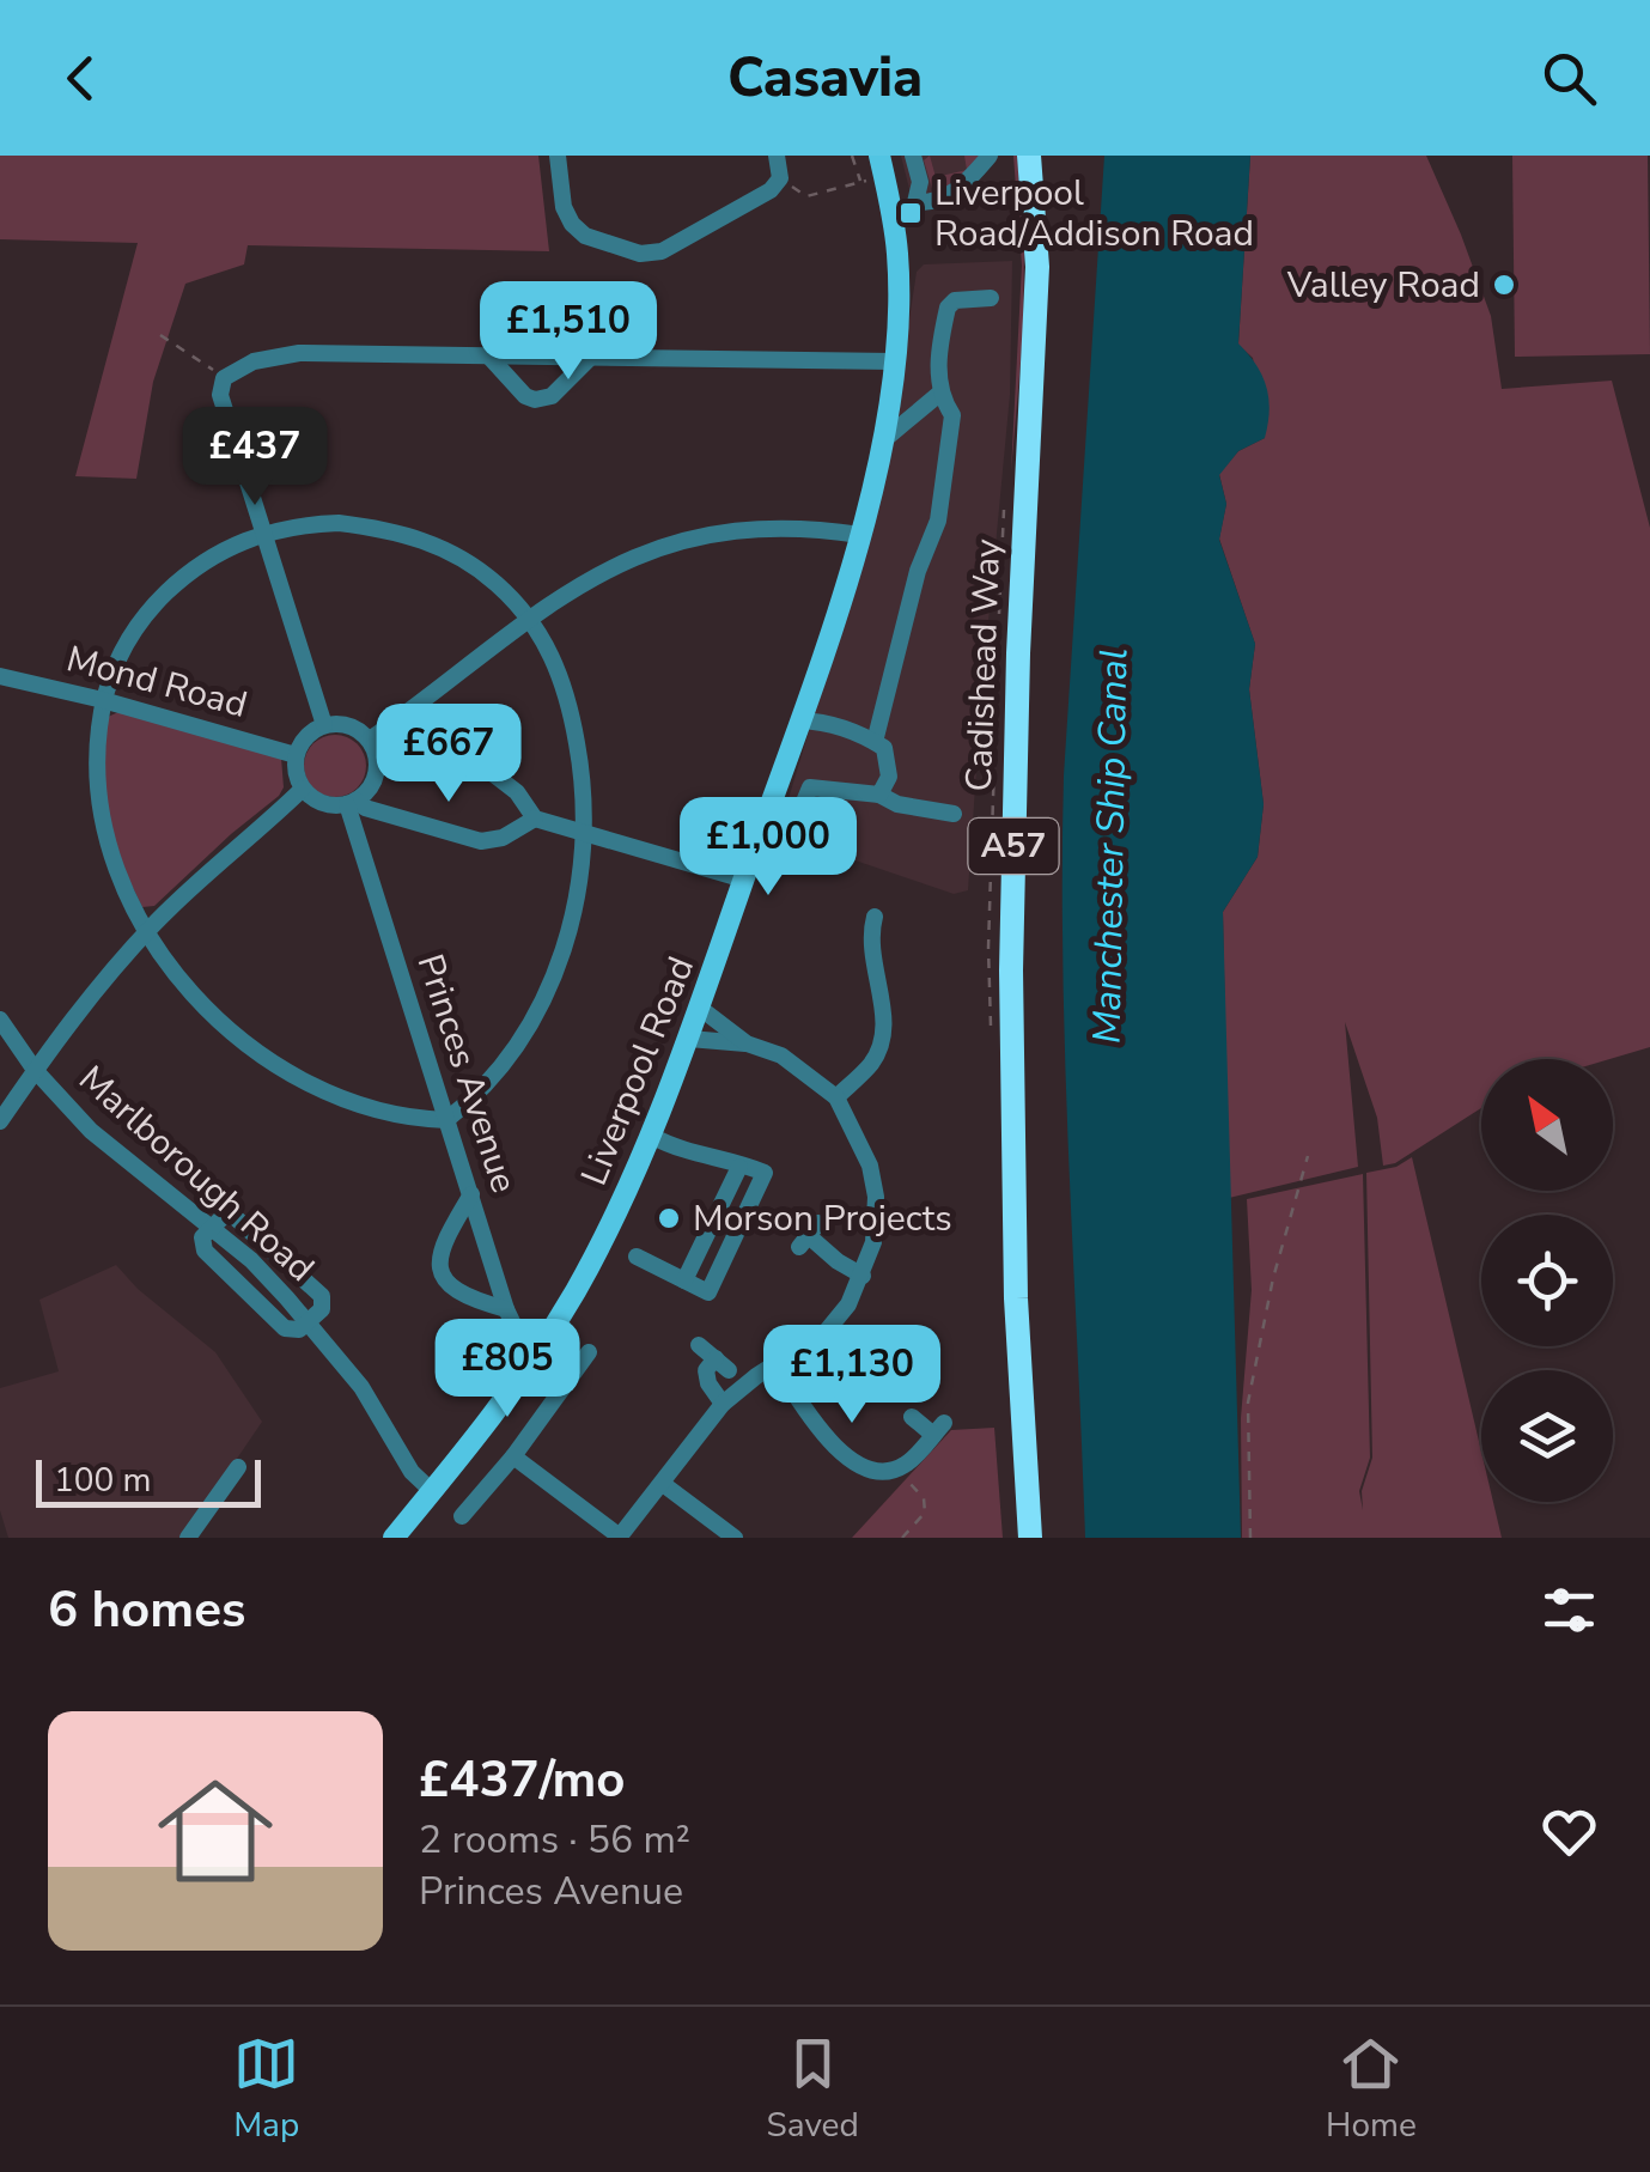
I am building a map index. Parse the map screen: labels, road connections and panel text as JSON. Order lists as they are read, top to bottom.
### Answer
{
  "streets": {
    "highway": ["Cadishead Way", "A57"],
    "main road": ["Liverpool Road"],
    "street": ["Mond Road", "Princes Avenue", "Marlborough Road"]
  },
  "crossings": [
    ["Mond Road", "Princes Avenue"],
    ["Liverpool Road", "Princes Avenue"],
    ["Liverpool Road", "Marlborough Road"]
  ],
  "water": ["Manchester Ship Canal"],
  "places": {
    "transit": ["Liverpool Road/Addison Road"],
    "other": ["Valley Road", "Morson Projects"]
  },
  "scale_bar": "100 m",
  "north": "top left",
  "page": {
    "header": "Casavia",
    "price": [
      "£1,510",
      "£437",
      "£667",
      "£1,000",
      "£805",
      "£1,130"
    ],
    "scale": "100 m",
    "heading": "6 homes",
    "list": [
      {
        "name": "£437/mo",
        "note": "2 rooms · 56 m² · Princes Avenue"
      }
    ],
    "tabs": ["Map", "Saved", "Home"]
  }
}
